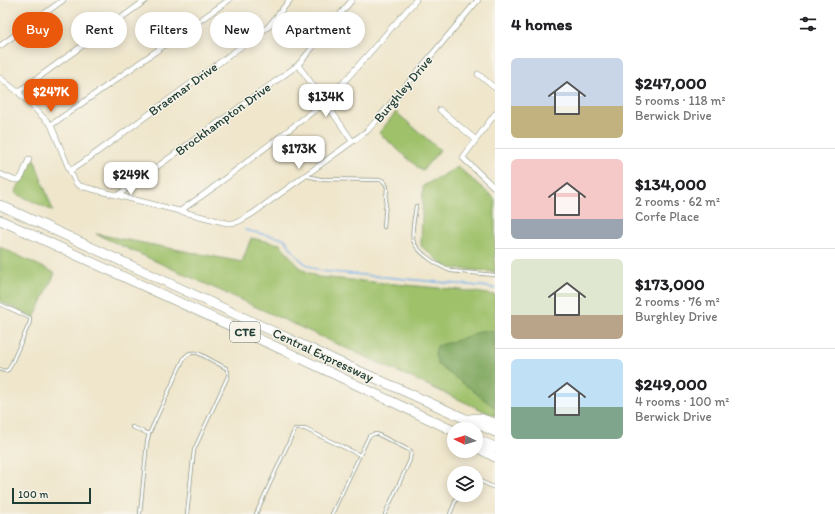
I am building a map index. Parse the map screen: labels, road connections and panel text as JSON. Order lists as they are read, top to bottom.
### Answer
{
  "streets": {
    "highway": ["CTE", "Central Expressway"],
    "street": ["Braemar Drive", "Burghley Drive", "Brockhampton Drive"]
  },
  "scale_bar": "100 m",
  "north": "left",
  "page": {
    "heading": "4 homes",
    "chip": [
      "Buy",
      "Rent",
      "Filters",
      "New",
      "Apartment"
    ],
    "list": [
      {
        "name": "$247,000",
        "note": "5 rooms · 118 m² · Berwick Drive"
      },
      {
        "name": "$134,000",
        "note": "2 rooms · 62 m² · Corfe Place"
      },
      {
        "name": "$173,000",
        "note": "2 rooms · 76 m² · Burghley Drive"
      },
      {
        "name": "$249,000",
        "note": "4 rooms · 100 m² · Berwick Drive"
      }
    ],
    "price": [
      "$247K",
      "$134K",
      "$173K",
      "$249K"
    ],
    "scale": "100 m"
  }
}
